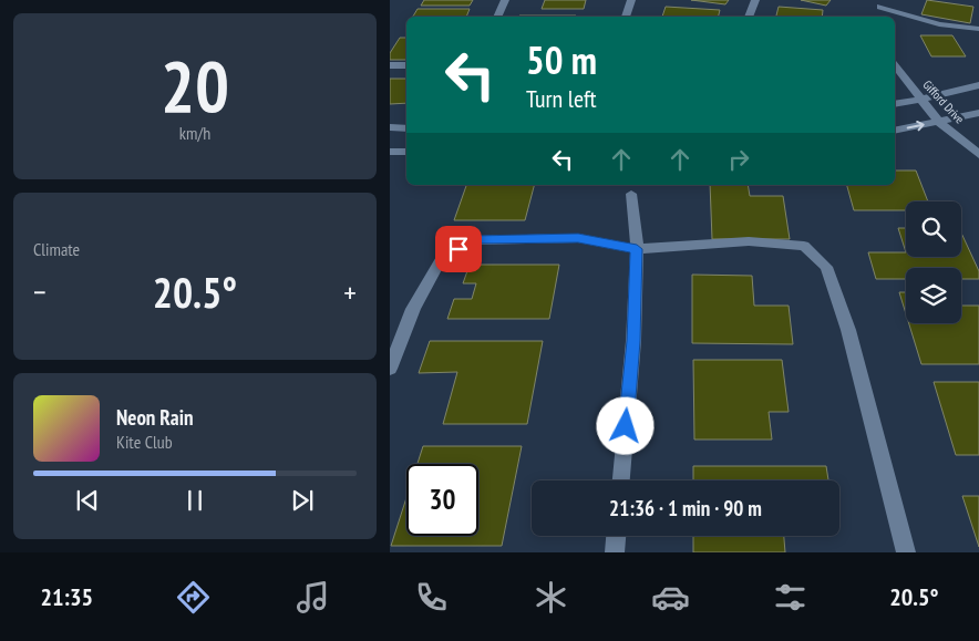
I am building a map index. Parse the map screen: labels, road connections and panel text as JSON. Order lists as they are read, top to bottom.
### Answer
{
  "streets": {
    "street": ["Gifford Drive"]
  },
  "page": {
    "tile": [
      ["20", "km/h"],
      "Climate"
    ],
    "turn": ["50 m", "Turn left"],
    "heat": ["−", "20.5°", "+"],
    "song": ["Neon Rain", "Kite Club"],
    "limit": "30",
    "trip": "21:36 · 1 min · 90 m",
    "tabs": ["21:35", "20.5°"]
  }
}
